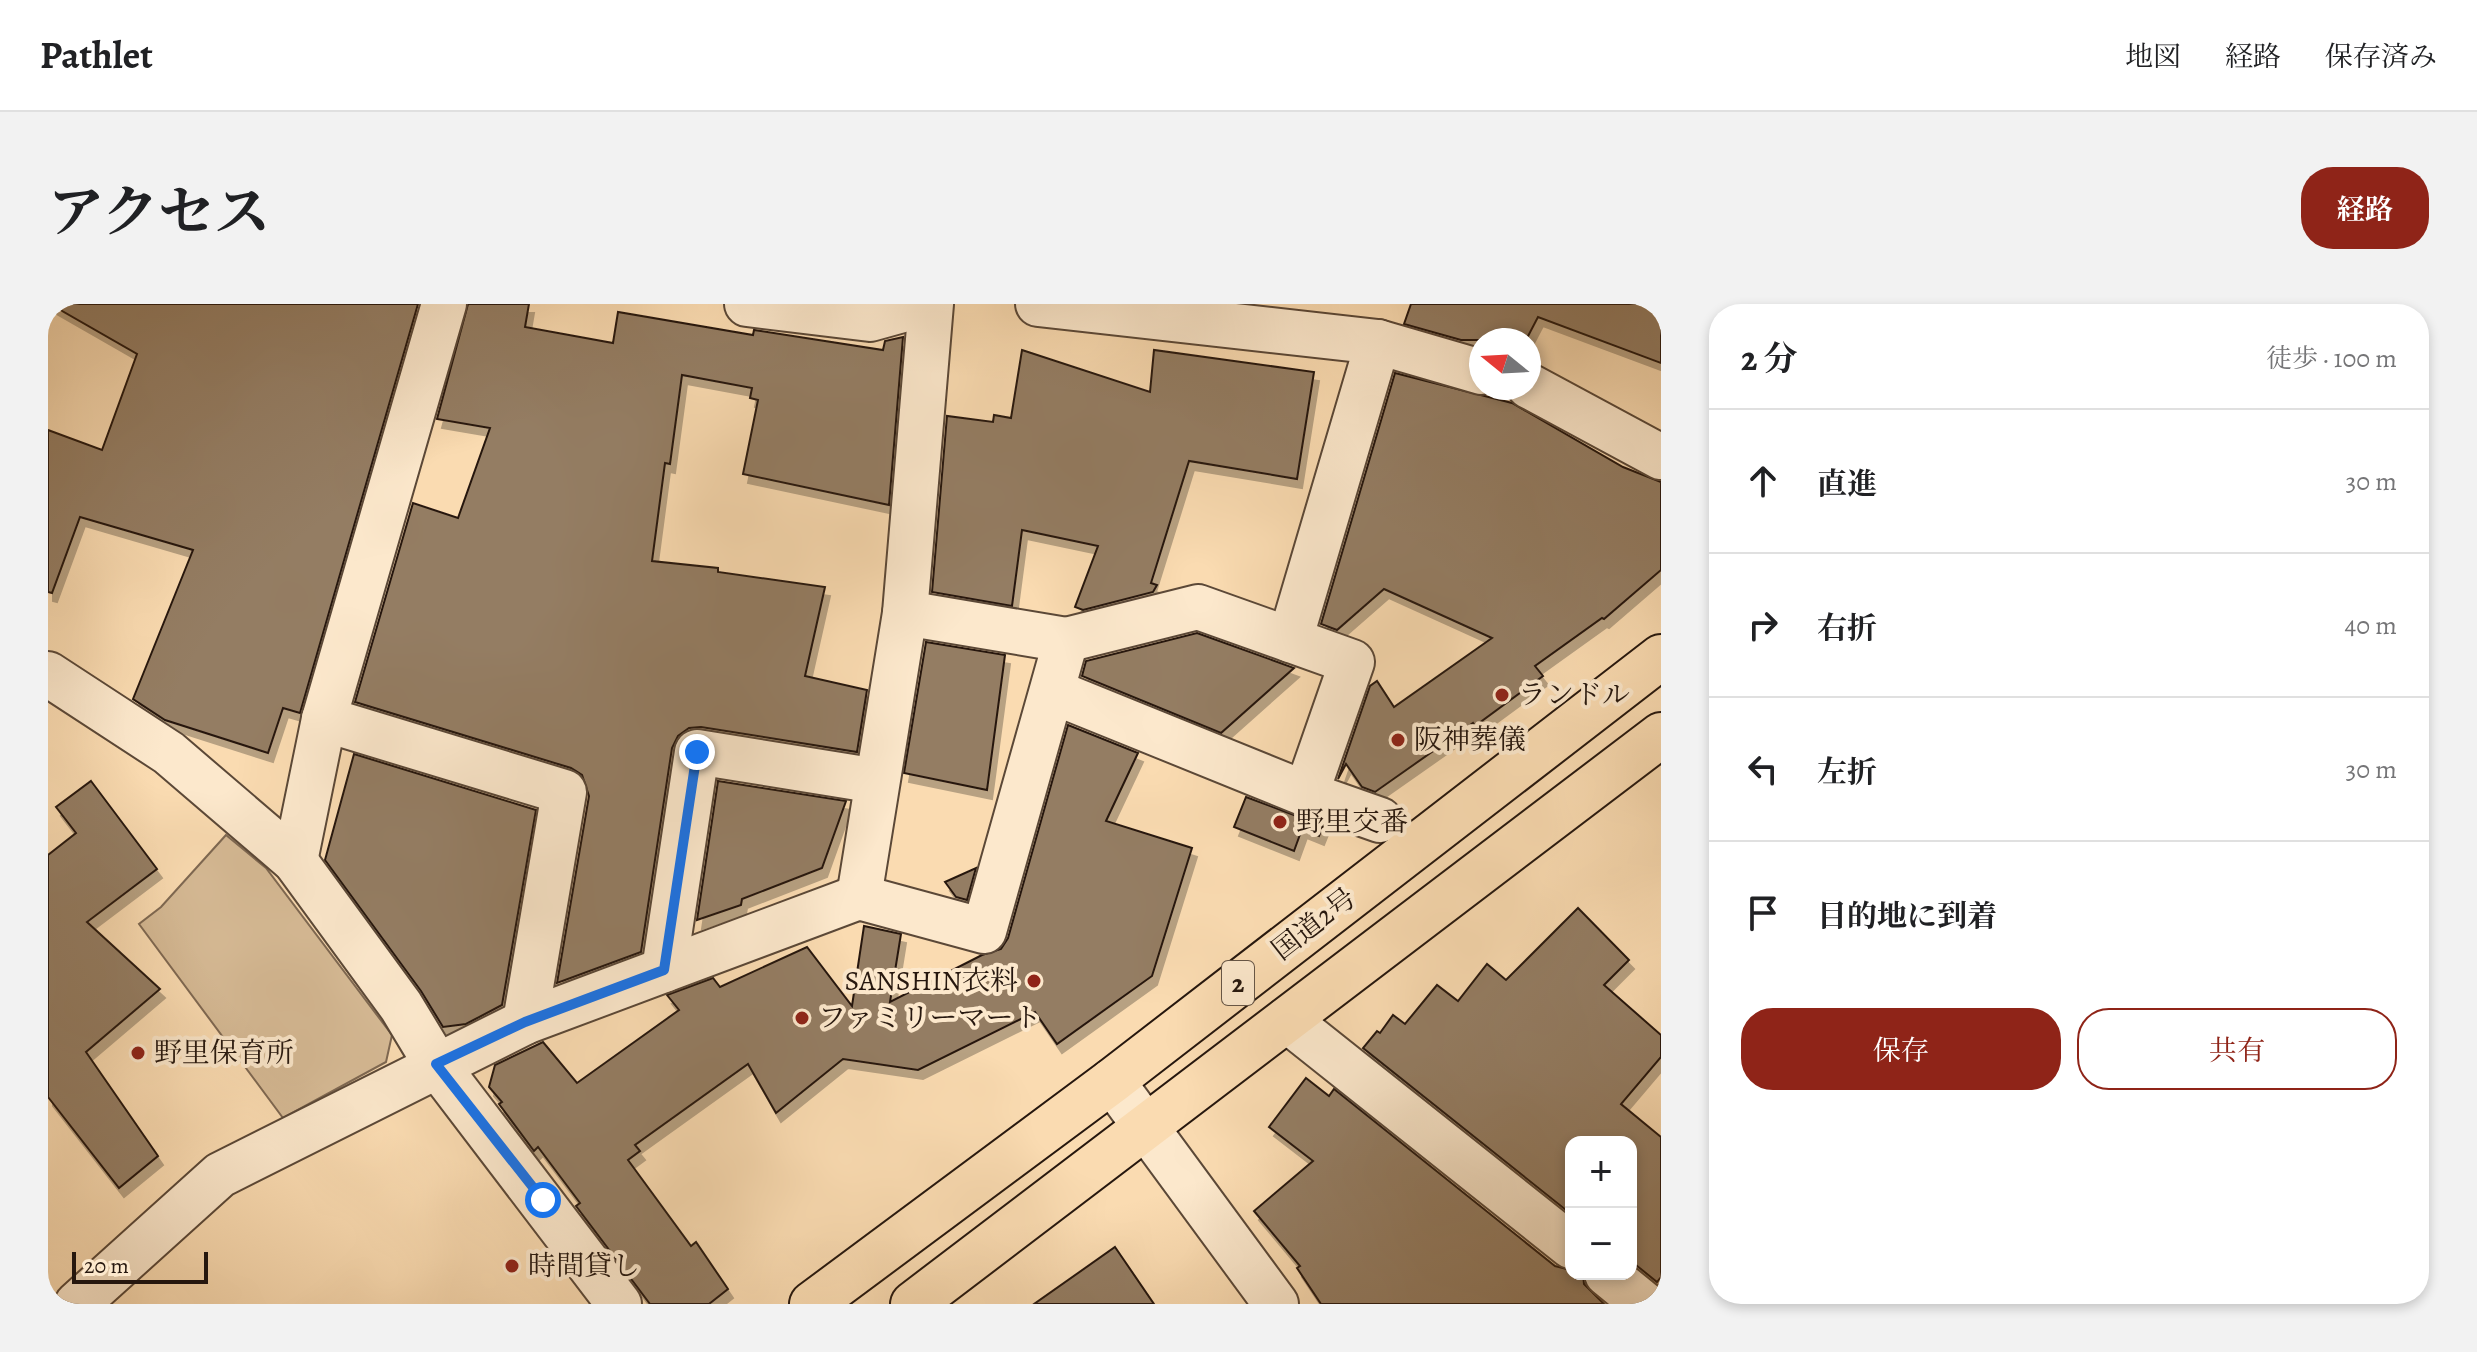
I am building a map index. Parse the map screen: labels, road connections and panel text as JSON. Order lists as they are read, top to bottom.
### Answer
{
  "streets": {
    "highway": ["国道2号", "2"]
  },
  "places": [
    "ランドル",
    "阪神葬儀",
    "野里交番",
    "SANSHIN衣料",
    "ファミリーマート",
    "野里保育所",
    "時間貸し"
  ],
  "scale_bar": "20 m",
  "north": "left",
  "page": {
    "header": "Pathlet",
    "nav": ["地図", "経路", "保存済み"],
    "title": "アクセス",
    "buttons": [
      "経路",
      ["保存", "共有"]
    ],
    "heading": ["2 分", "徒歩 · 100 m"],
    "list": [
      ["直進", "30 m"],
      ["右折", "40 m"],
      ["左折", "30 m"],
      "目的地に到着"
    ],
    "map_buttons": ["+", "−"],
    "scale": "20 m"
  }
}
